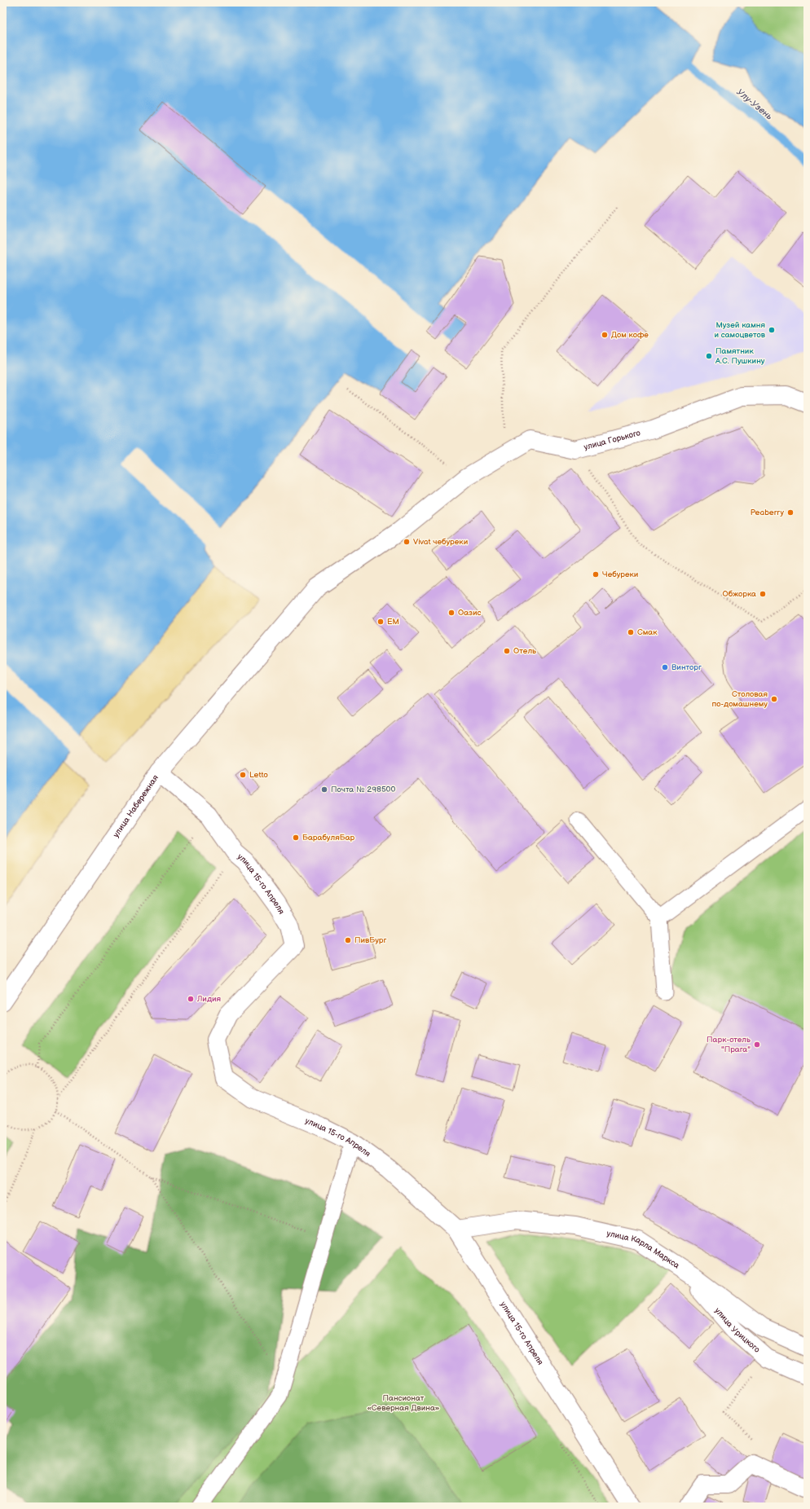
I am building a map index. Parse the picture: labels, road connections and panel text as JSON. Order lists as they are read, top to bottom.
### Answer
{
  "streets": {
    "street": [
      "улица Горького",
      "улица Набережная",
      "улица 15-го Апреля",
      "улица Карла Маркса",
      "улица Урицкого"
    ]
  },
  "crossings": [
    ["улица Горького", "улица Набережная"],
    ["улица Набережная", "улица 15-го Апреля"],
    ["улица 15-го Апреля", "улица Карла Маркса"],
    ["улица Карла Маркса", "улица Урицкого"]
  ],
  "water": ["Улу-Узень"],
  "parks": ["Пансионат «Северная Двина»"],
  "places": [
    "Музей камня и самоцветов",
    "Дом кофе",
    "Памятник А.С. Пушкину",
    "Peaberry",
    "Vivat чебуреки",
    "Чебуреки",
    "Обжорка",
    "Оазис",
    "ЕМ",
    "Смак",
    "Отель",
    "Винторг",
    "Столовая по-домашнему",
    "Letto",
    "Почта № 298500",
    "БарабуляБар",
    "ПивБург",
    "Лидия",
    "Парк-отель \"Прага\""
  ]
}
